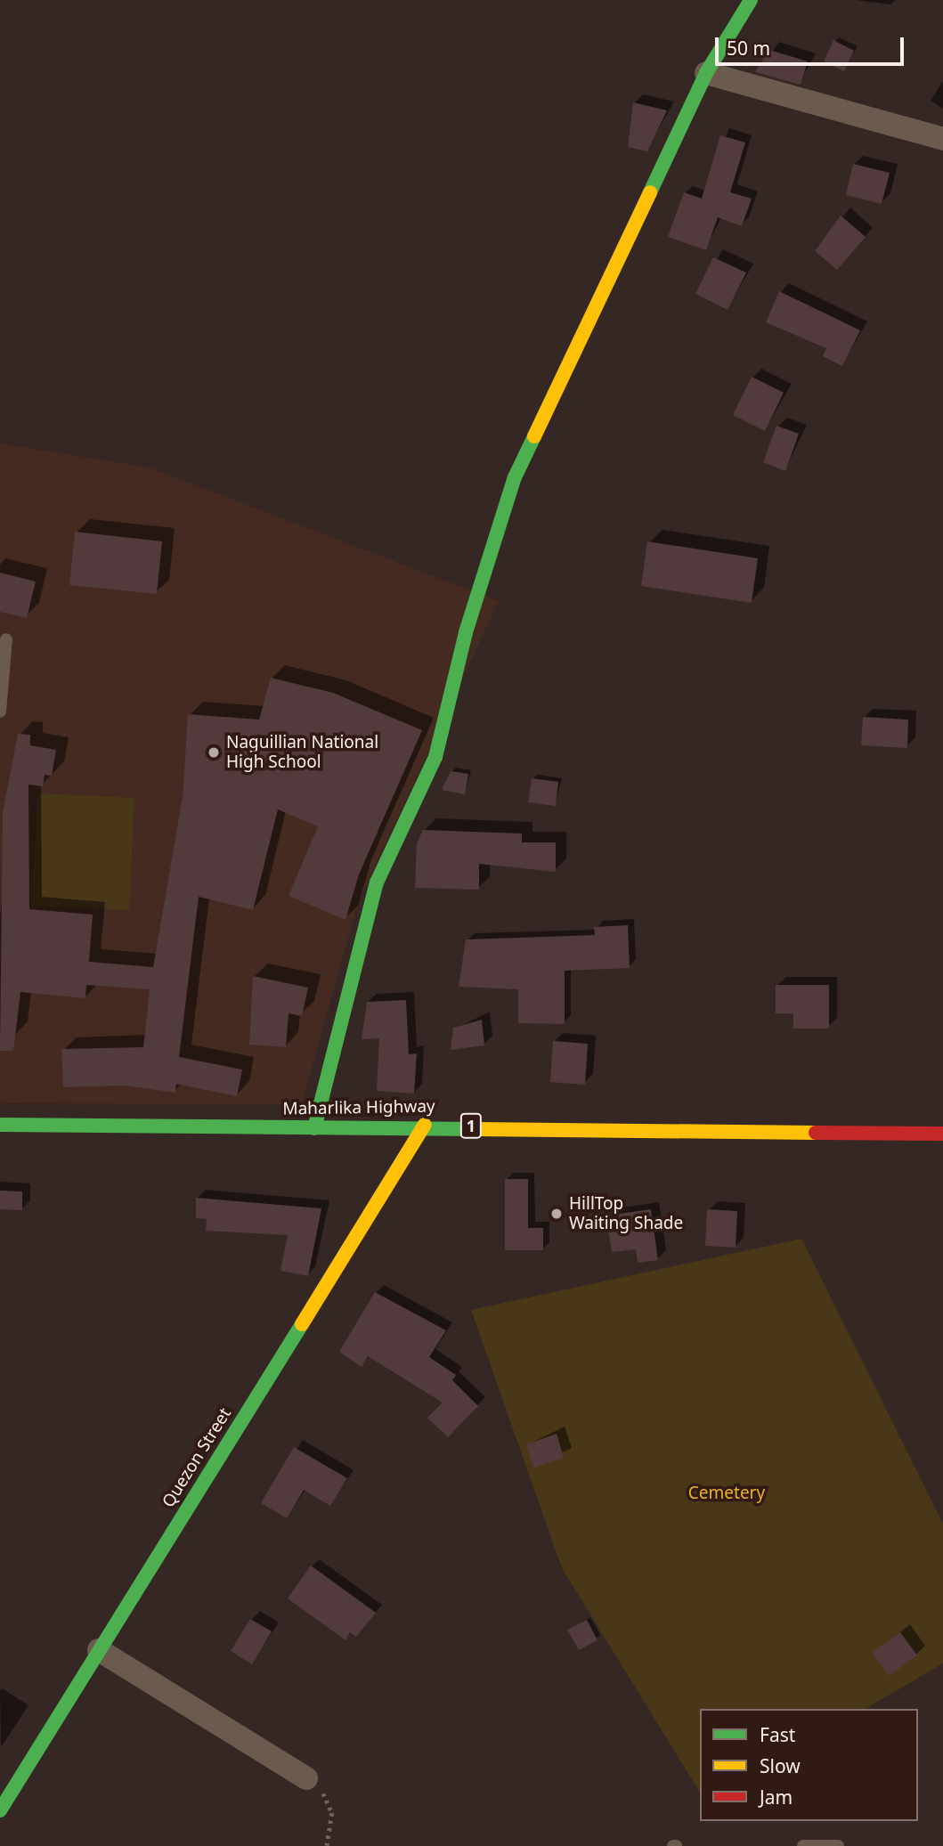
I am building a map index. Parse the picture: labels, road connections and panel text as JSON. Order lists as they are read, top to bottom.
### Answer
{
  "streets": {
    "main road": ["Maharlika Highway", "1", "Quezon Street"]
  },
  "crossings": [
    ["Maharlika Highway", "Quezon Street"]
  ],
  "parks": ["Cemetery"],
  "places": ["Naguillian National High School", "HillTop Waiting Shade"],
  "legend": ["Fast", "Slow", "Jam"],
  "scale_bar": "50 m"
}
